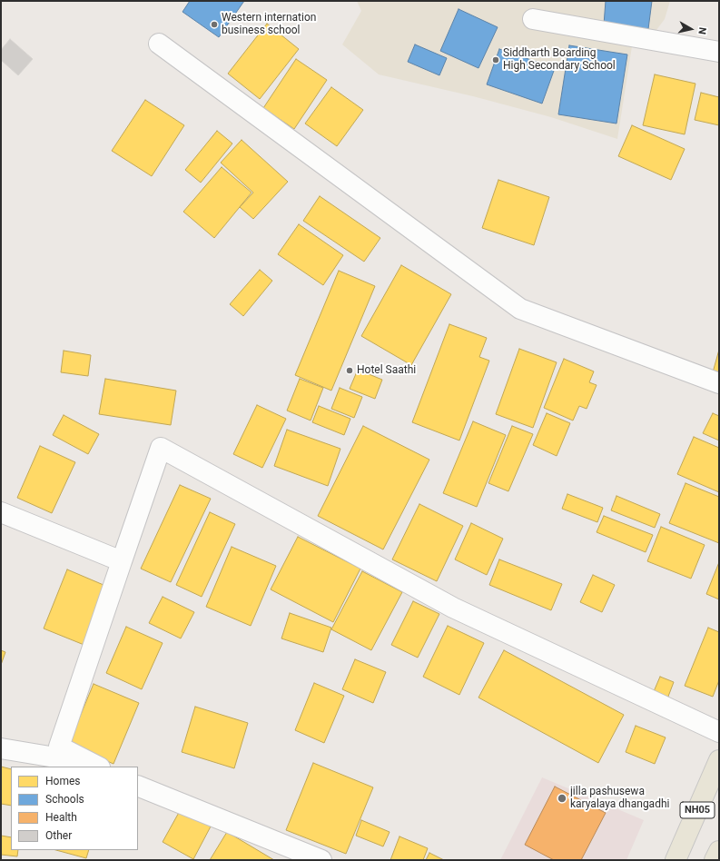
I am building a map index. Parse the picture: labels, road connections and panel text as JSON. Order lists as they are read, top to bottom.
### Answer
{
  "streets": {
    "main road": ["NH05"]
  },
  "places": [
    "Western internation business school",
    "Siddharth Boarding High Secondary School",
    "Hotel Saathi",
    "jilla pashusewa karyalaya dhangadhi"
  ],
  "legend": [
    "Homes",
    "Schools",
    "Health",
    "Other"
  ],
  "north": "right"
}
